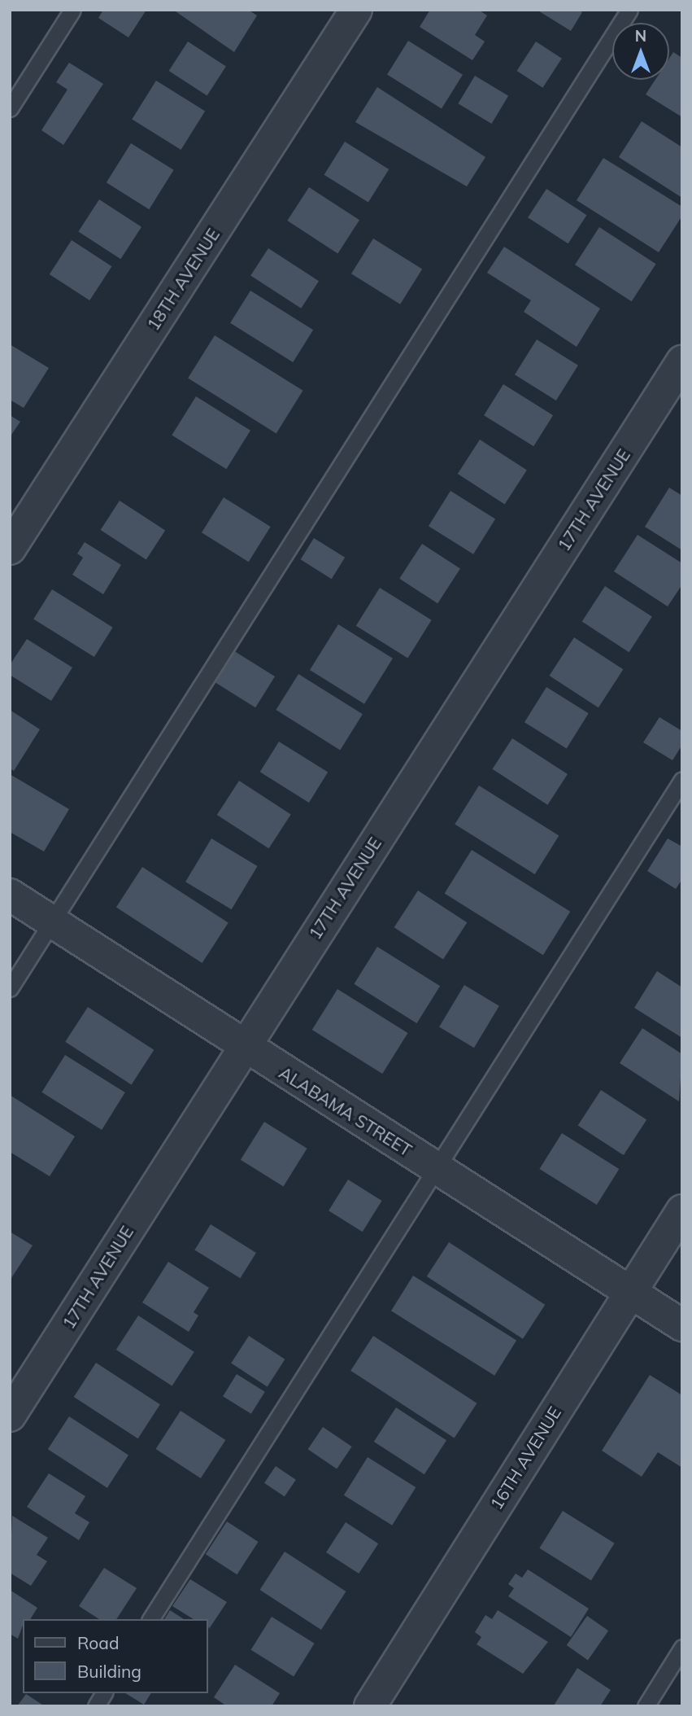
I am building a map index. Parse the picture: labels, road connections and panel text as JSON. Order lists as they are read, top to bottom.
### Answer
{
  "streets": {
    "street": [
      "18TH AVENUE",
      "17TH AVENUE",
      "ALABAMA STREET",
      "16TH AVENUE"
    ]
  },
  "crossings": [
    ["17TH AVENUE", "ALABAMA STREET"],
    ["ALABAMA STREET", "16TH AVENUE"]
  ],
  "legend": ["Road", "Building"],
  "north": "top"
}
